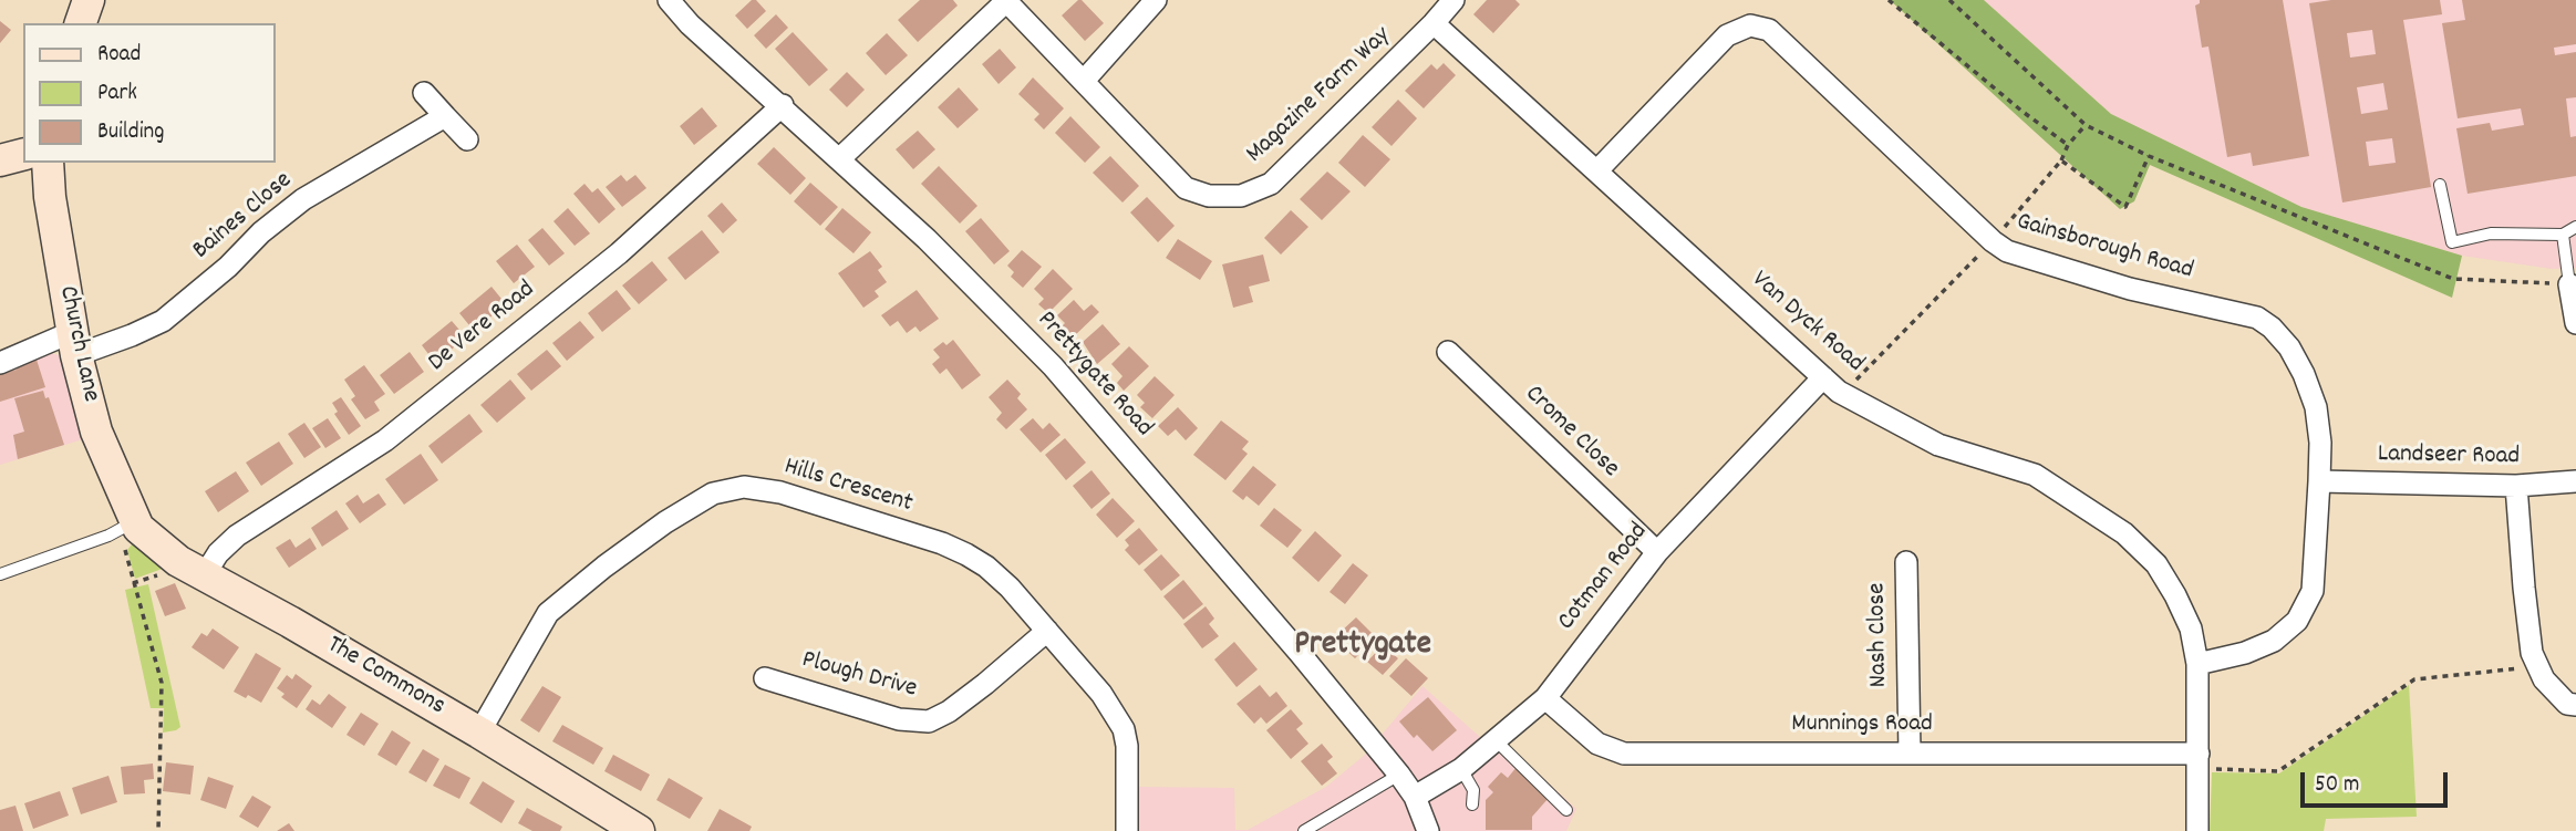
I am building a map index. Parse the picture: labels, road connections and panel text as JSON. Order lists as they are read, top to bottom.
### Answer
{
  "streets": {
    "street": [
      "Magazine Farm Way",
      "Baines Close",
      "Gainsborough Road",
      "Van Dyck Road",
      "De Vere Road",
      "Church Lane",
      "Prettygate Road",
      "Crome Close",
      "Landseer Road",
      "Hills Crescent",
      "Cotman Road",
      "Nash Close",
      "Plough Drive",
      "The Commons",
      "Munnings Road"
    ]
  },
  "crossings": [
    ["Magazine Farm Way", "Van Dyck Road"],
    ["Magazine Farm Way", "Prettygate Road"],
    ["Baines Close", "Church Lane"],
    ["Gainsborough Road", "Van Dyck Road"],
    ["Gainsborough Road", "Landseer Road"],
    ["Van Dyck Road", "Cotman Road"],
    ["Van Dyck Road", "Munnings Road"],
    ["De Vere Road", "Prettygate Road"],
    ["De Vere Road", "The Commons"],
    ["Church Lane", "The Commons"],
    ["Prettygate Road", "Cotman Road"],
    ["Crome Close", "Cotman Road"],
    ["Hills Crescent", "Plough Drive"],
    ["Hills Crescent", "The Commons"],
    ["Cotman Road", "Munnings Road"],
    ["Nash Close", "Munnings Road"]
  ],
  "districts": ["Prettygate"],
  "legend": ["Road", "Park", "Building"],
  "scale_bar": "50 m"
}
